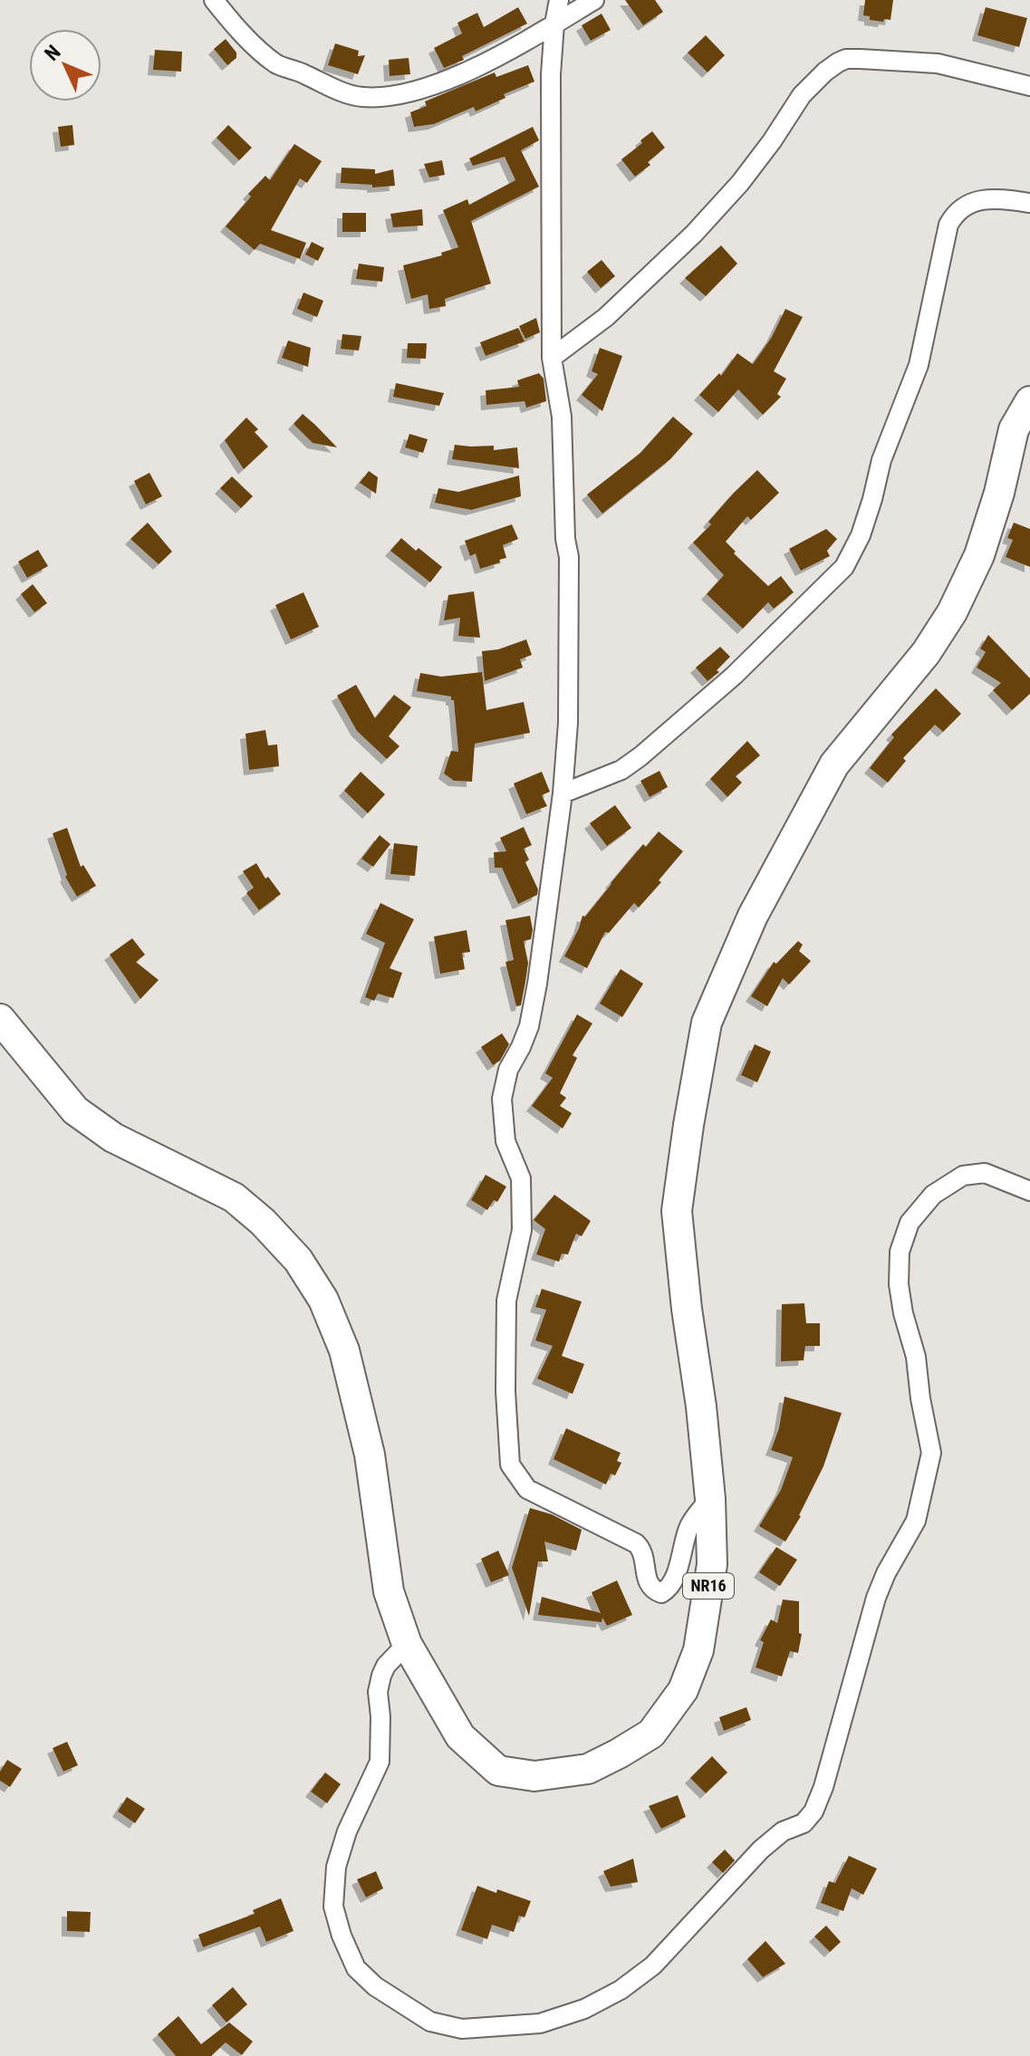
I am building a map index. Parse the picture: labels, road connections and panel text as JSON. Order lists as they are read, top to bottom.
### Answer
{
  "streets": {
    "main road": ["NR16"]
  },
  "north": "top left"
}
